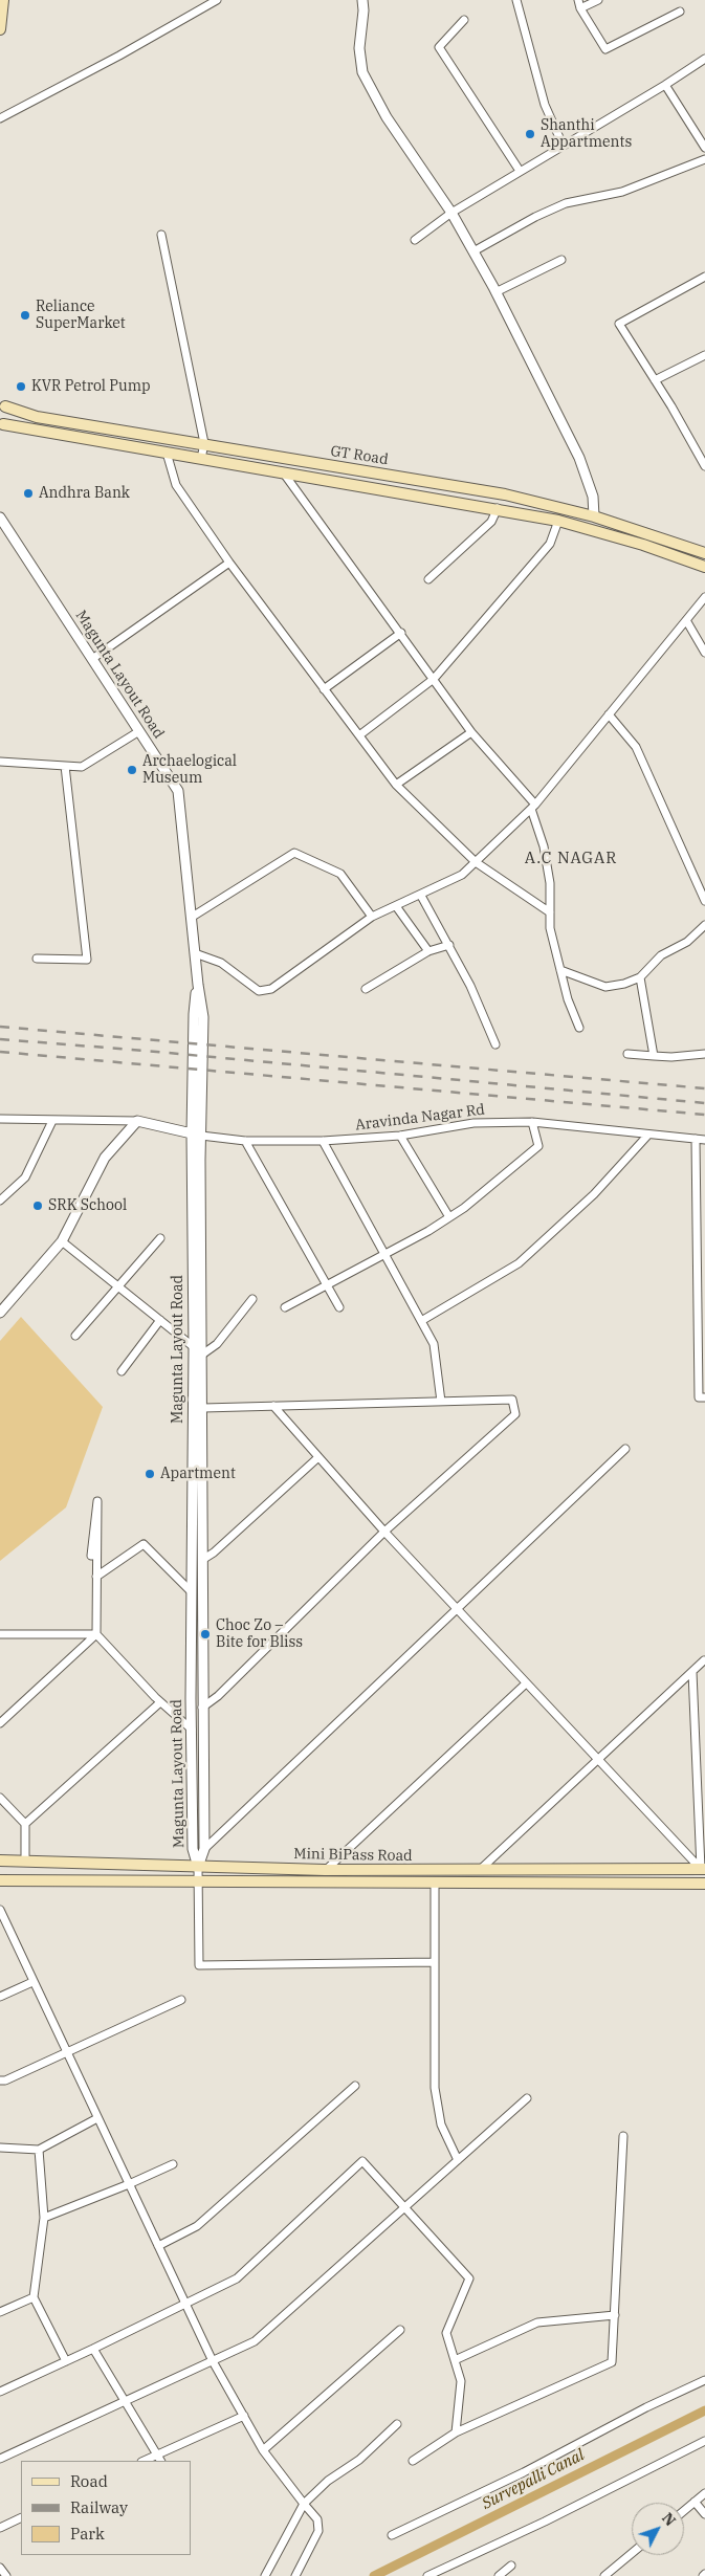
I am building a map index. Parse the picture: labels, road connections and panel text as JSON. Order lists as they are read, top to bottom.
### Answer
{
  "streets": {
    "main road": ["GT Road", "Mini BiPass Road"],
    "street": ["Magunta Layout Road", "Aravinda Nagar Rd"]
  },
  "crossings": [
    ["Magunta Layout Road", "Aravinda Nagar Rd"],
    ["Magunta Layout Road", "Mini BiPass Road"]
  ],
  "districts": ["A.C NAGAR"],
  "water": ["Survepalli Canal"],
  "places": [
    "Shanthi Appartments",
    "Reliance SuperMarket",
    "KVR Petrol Pump",
    "Andhra Bank",
    "Archaelogical Museum",
    "SRK School",
    "Apartment",
    "Choc Zo – Bite for Bliss"
  ],
  "legend": ["Road", "Railway", "Park"],
  "north": "top right"
}
